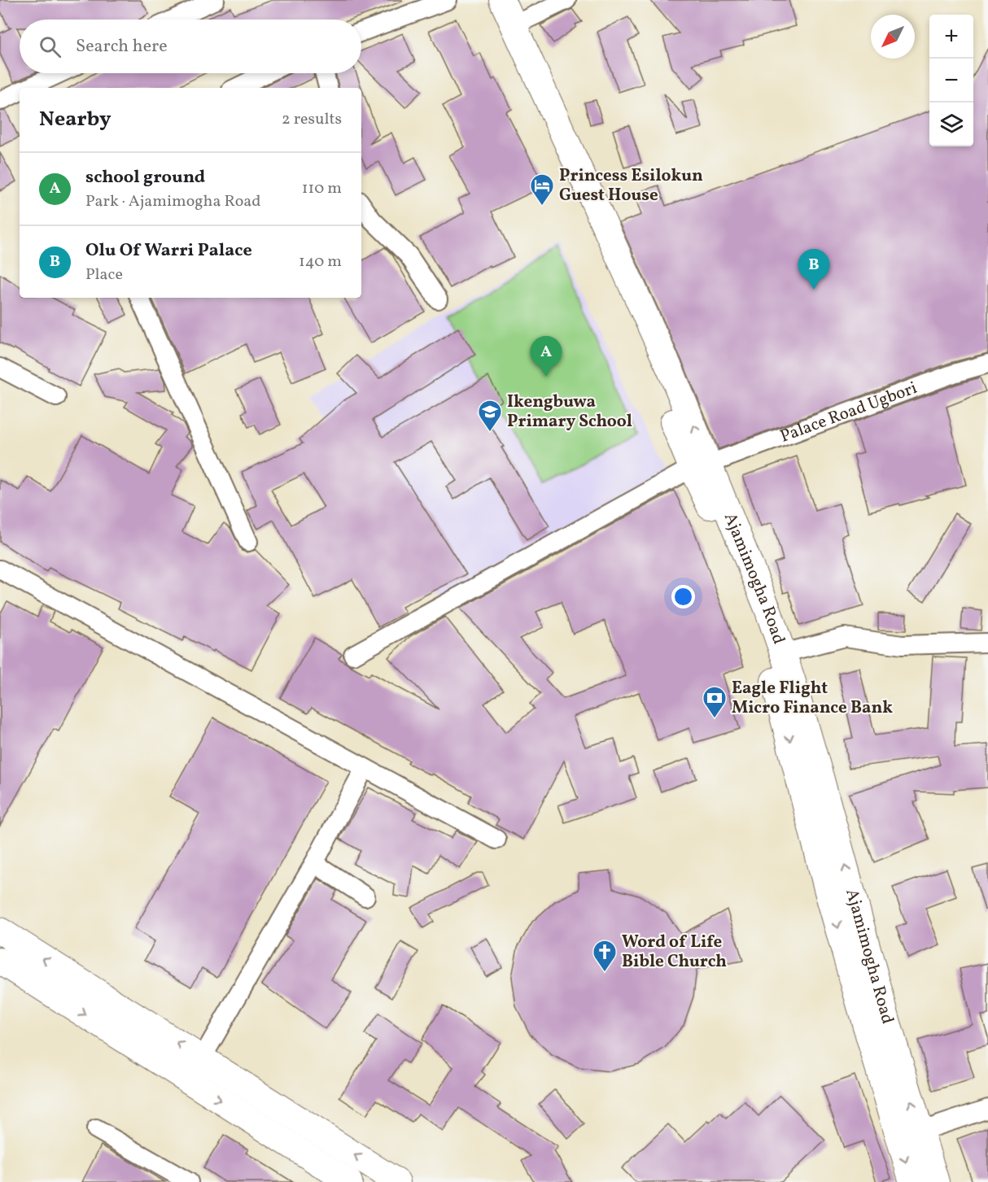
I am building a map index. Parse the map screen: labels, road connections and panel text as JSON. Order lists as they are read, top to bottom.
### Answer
{
  "streets": {
    "main road": ["Ajamimogha Road"],
    "street": ["Palace Road Ugbori"]
  },
  "crossings": [
    ["Palace Road Ugbori", "Ajamimogha Road"]
  ],
  "places": {
    "hotel": ["Princess Esilokun Guest House"],
    "school or university": ["Ikengbuwa Primary School"],
    "bank": ["Eagle Flight Micro Finance Bank"],
    "church": ["Word of Life Bible Church"]
  },
  "north": "bottom left",
  "page": {
    "map_buttons": ["+", "−"],
    "search": "Search here",
    "heading": ["Nearby", "2 results"],
    "list": [
      {
        "mark": "A",
        "name": "school ground",
        "note": "Park · Ajamimogha Road",
        "value": "110 m"
      },
      {
        "mark": "B",
        "name": "Olu Of Warri Palace",
        "note": "Place",
        "value": "140 m"
      }
    ],
    "pins": ["B", "A"]
  }
}
